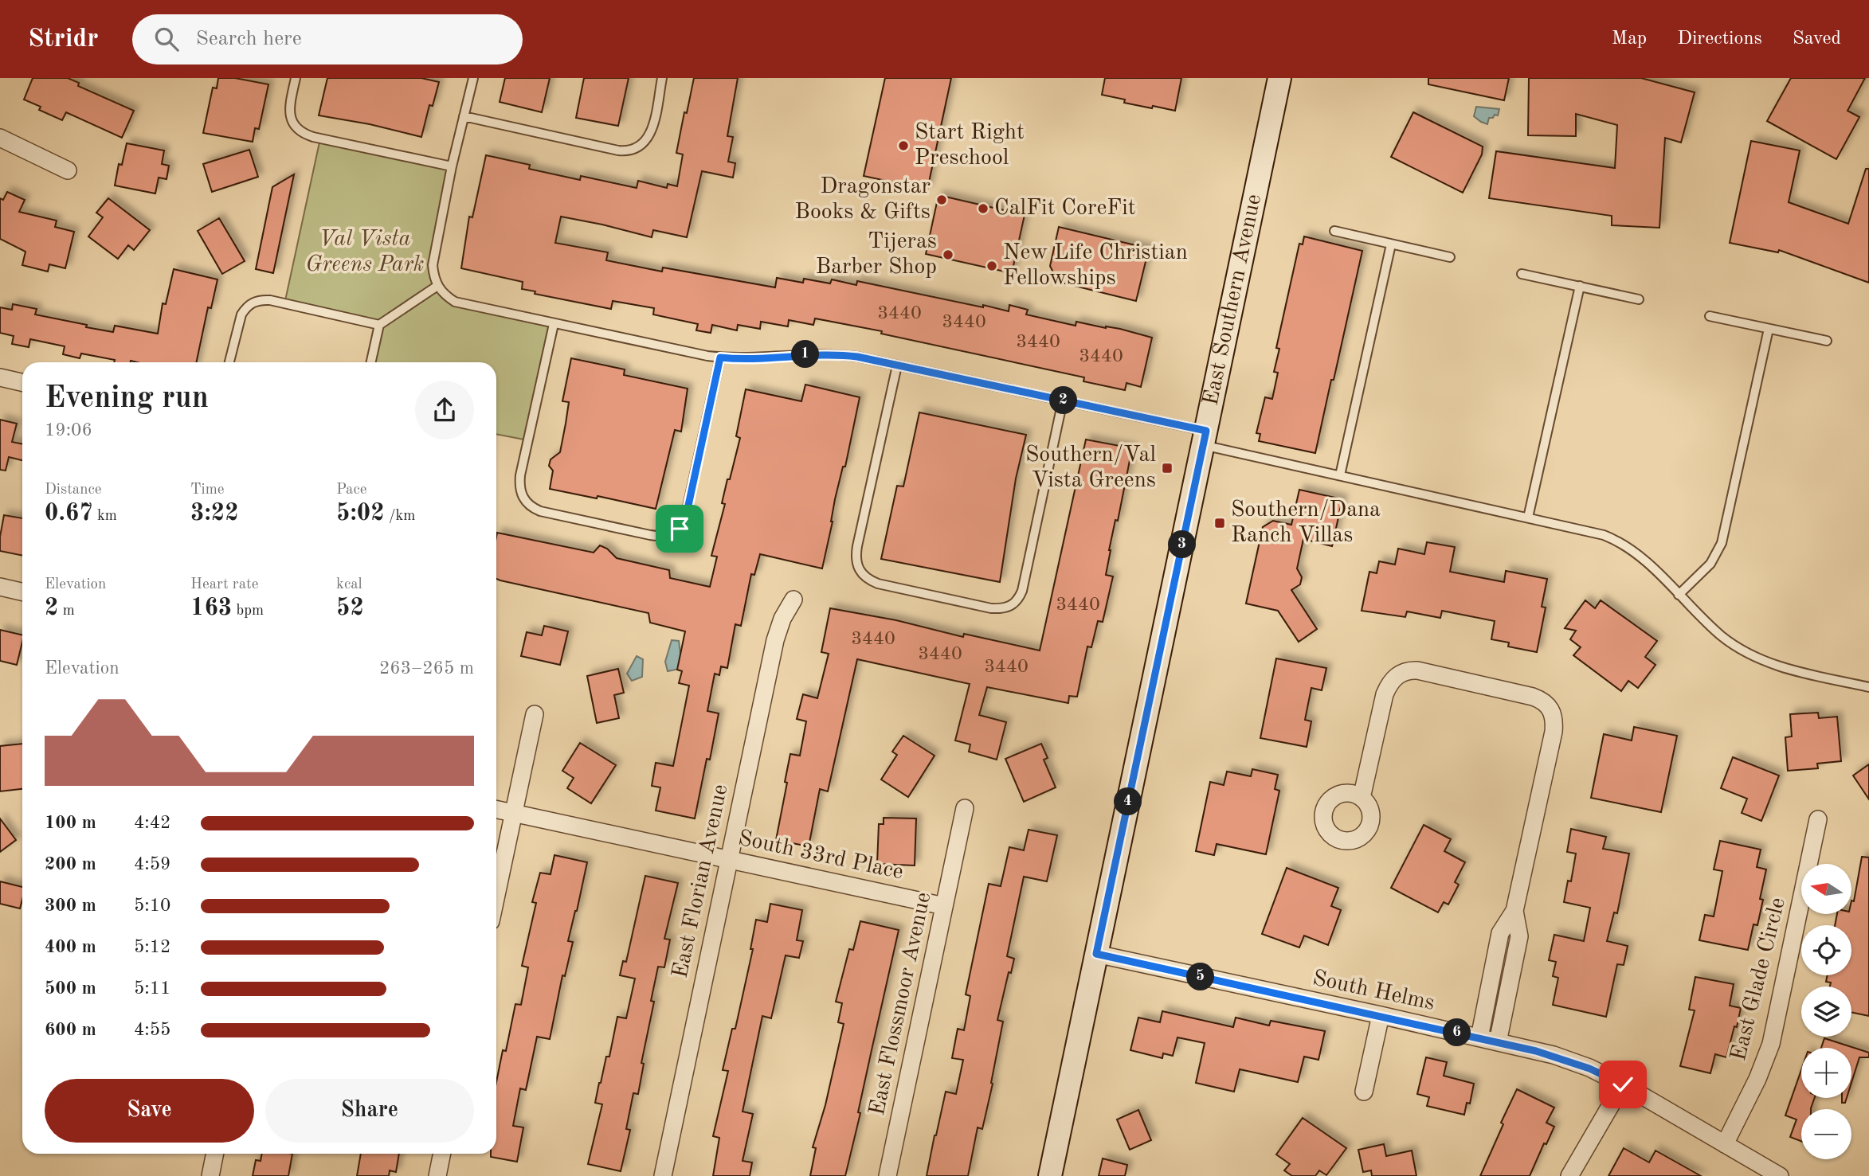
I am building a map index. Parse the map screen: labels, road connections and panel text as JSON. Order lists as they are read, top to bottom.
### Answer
{
  "streets": {
    "main road": ["East Southern Avenue"],
    "street": [
      "South 33rd Place",
      "East Florian Avenue",
      "East Glade Circle",
      "South Helms",
      "East Flossmoor Avenue"
    ]
  },
  "crossings": [
    ["East Southern Avenue", "South Helms"],
    ["South 33rd Place", "East Florian Avenue"],
    ["South 33rd Place", "East Flossmoor Avenue"],
    ["East Glade Circle", "South Helms"]
  ],
  "parks": ["Val Vista Greens Park"],
  "places": {
    "other": [
      "Start Right Preschool",
      "Dragonstar Books & Gifts",
      "CalFit CoreFit",
      "Tijeras Barber Shop",
      "New Life Christian Fellowships"
    ],
    "transit": ["Southern/Val Vista Greens", "Southern/Dana Ranch Villas"]
  },
  "house_numbers": [
    "3440",
    "3440",
    "3440",
    "3440",
    "3440",
    "3440",
    "3440",
    "3440"
  ],
  "north": "left",
  "page": {
    "header": "Stridr",
    "search": "Search here",
    "nav": ["Map", "Directions", "Saved"],
    "pins": [
      "1",
      "2",
      "3",
      "4",
      "5",
      "6"
    ],
    "heading": ["Evening run", "19:06"],
    "stats": [
      ["Distance", "0.67 km"],
      ["Time", "3:22"],
      ["Pace", "5:02 /km"],
      ["Elevation", "2 m"],
      ["Heart rate", "163 bpm"],
      ["kcal", "52"]
    ],
    "chart": ["Elevation", "263–265 m"],
    "list": [
      {
        "name": "100 m",
        "note": "4:42"
      },
      {
        "name": "200 m",
        "note": "4:59"
      },
      {
        "name": "300 m",
        "note": "5:10"
      },
      {
        "name": "400 m",
        "note": "5:12"
      },
      {
        "name": "500 m",
        "note": "5:11"
      },
      {
        "name": "600 m",
        "note": "4:55"
      }
    ],
    "map_buttons": ["+", "−"],
    "buttons": ["Save", "Share"]
  }
}
